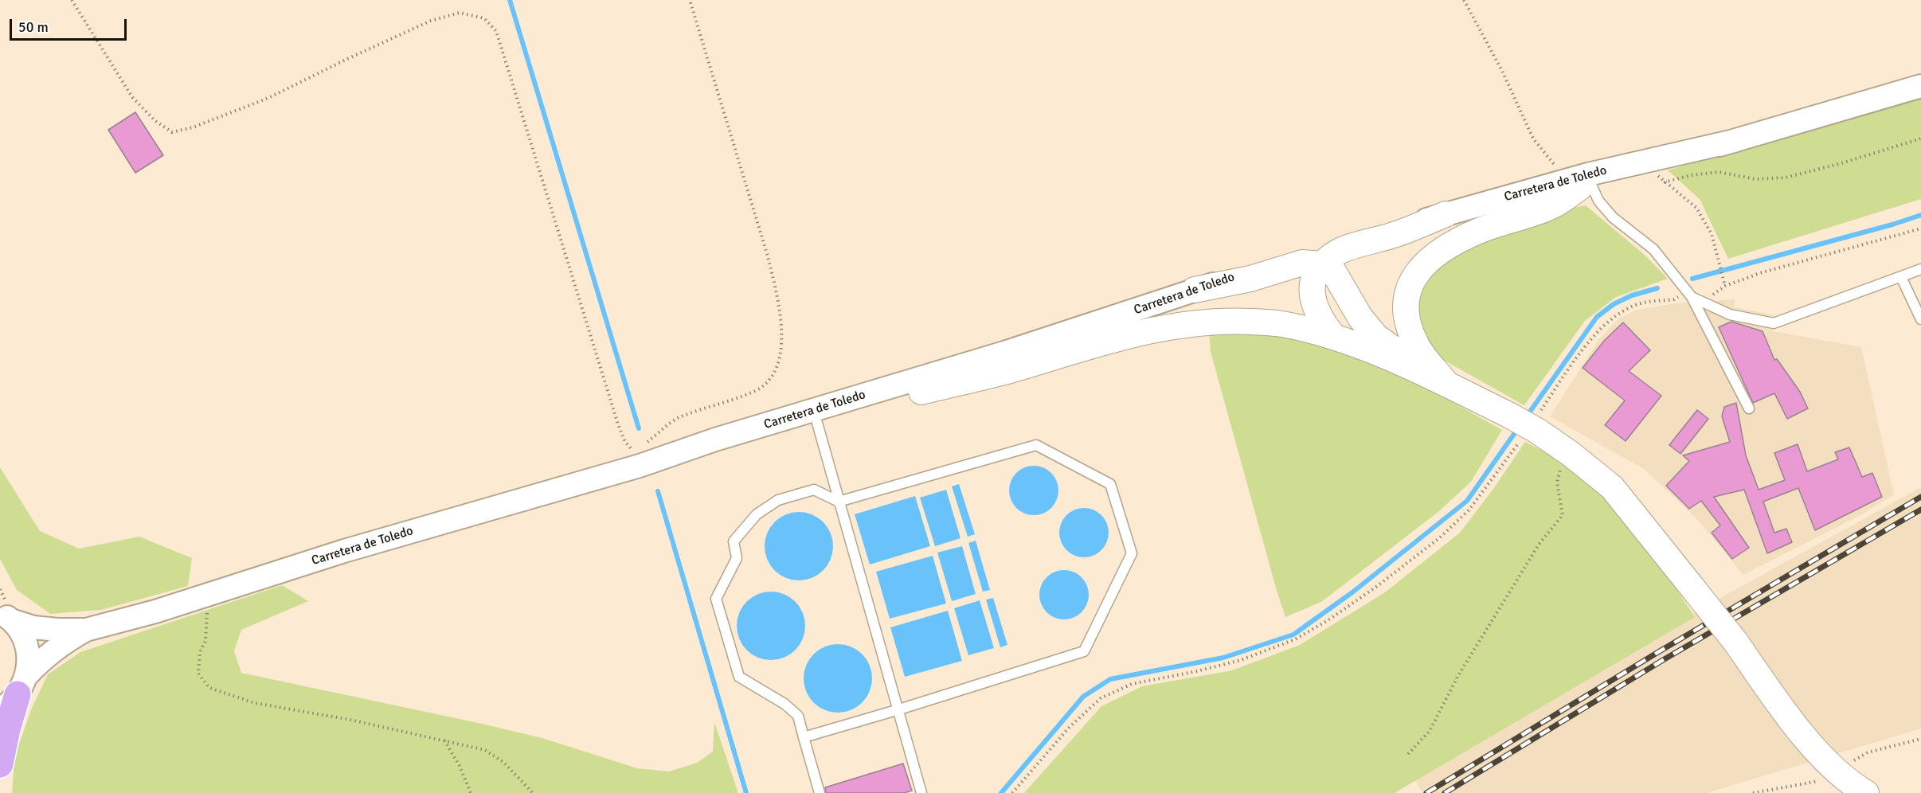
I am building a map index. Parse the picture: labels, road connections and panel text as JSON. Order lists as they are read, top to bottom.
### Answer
{
  "streets": {
    "street": ["Carretera de Toledo"]
  },
  "scale_bar": "50 m"
}
